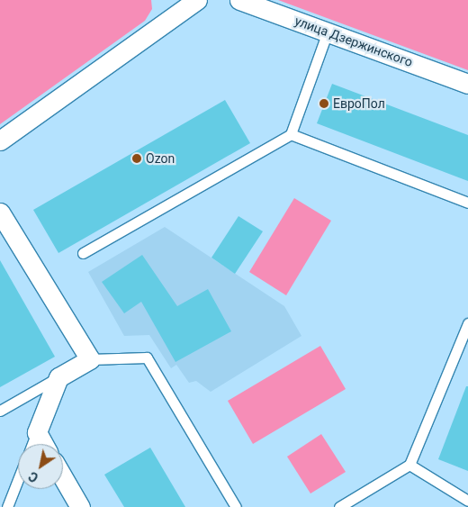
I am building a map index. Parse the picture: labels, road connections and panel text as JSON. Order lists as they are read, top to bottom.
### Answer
{
  "streets": {
    "street": ["улица Дзержинского"]
  },
  "places": ["ЕвроПол", "Ozon"],
  "north": "bottom left"
}
